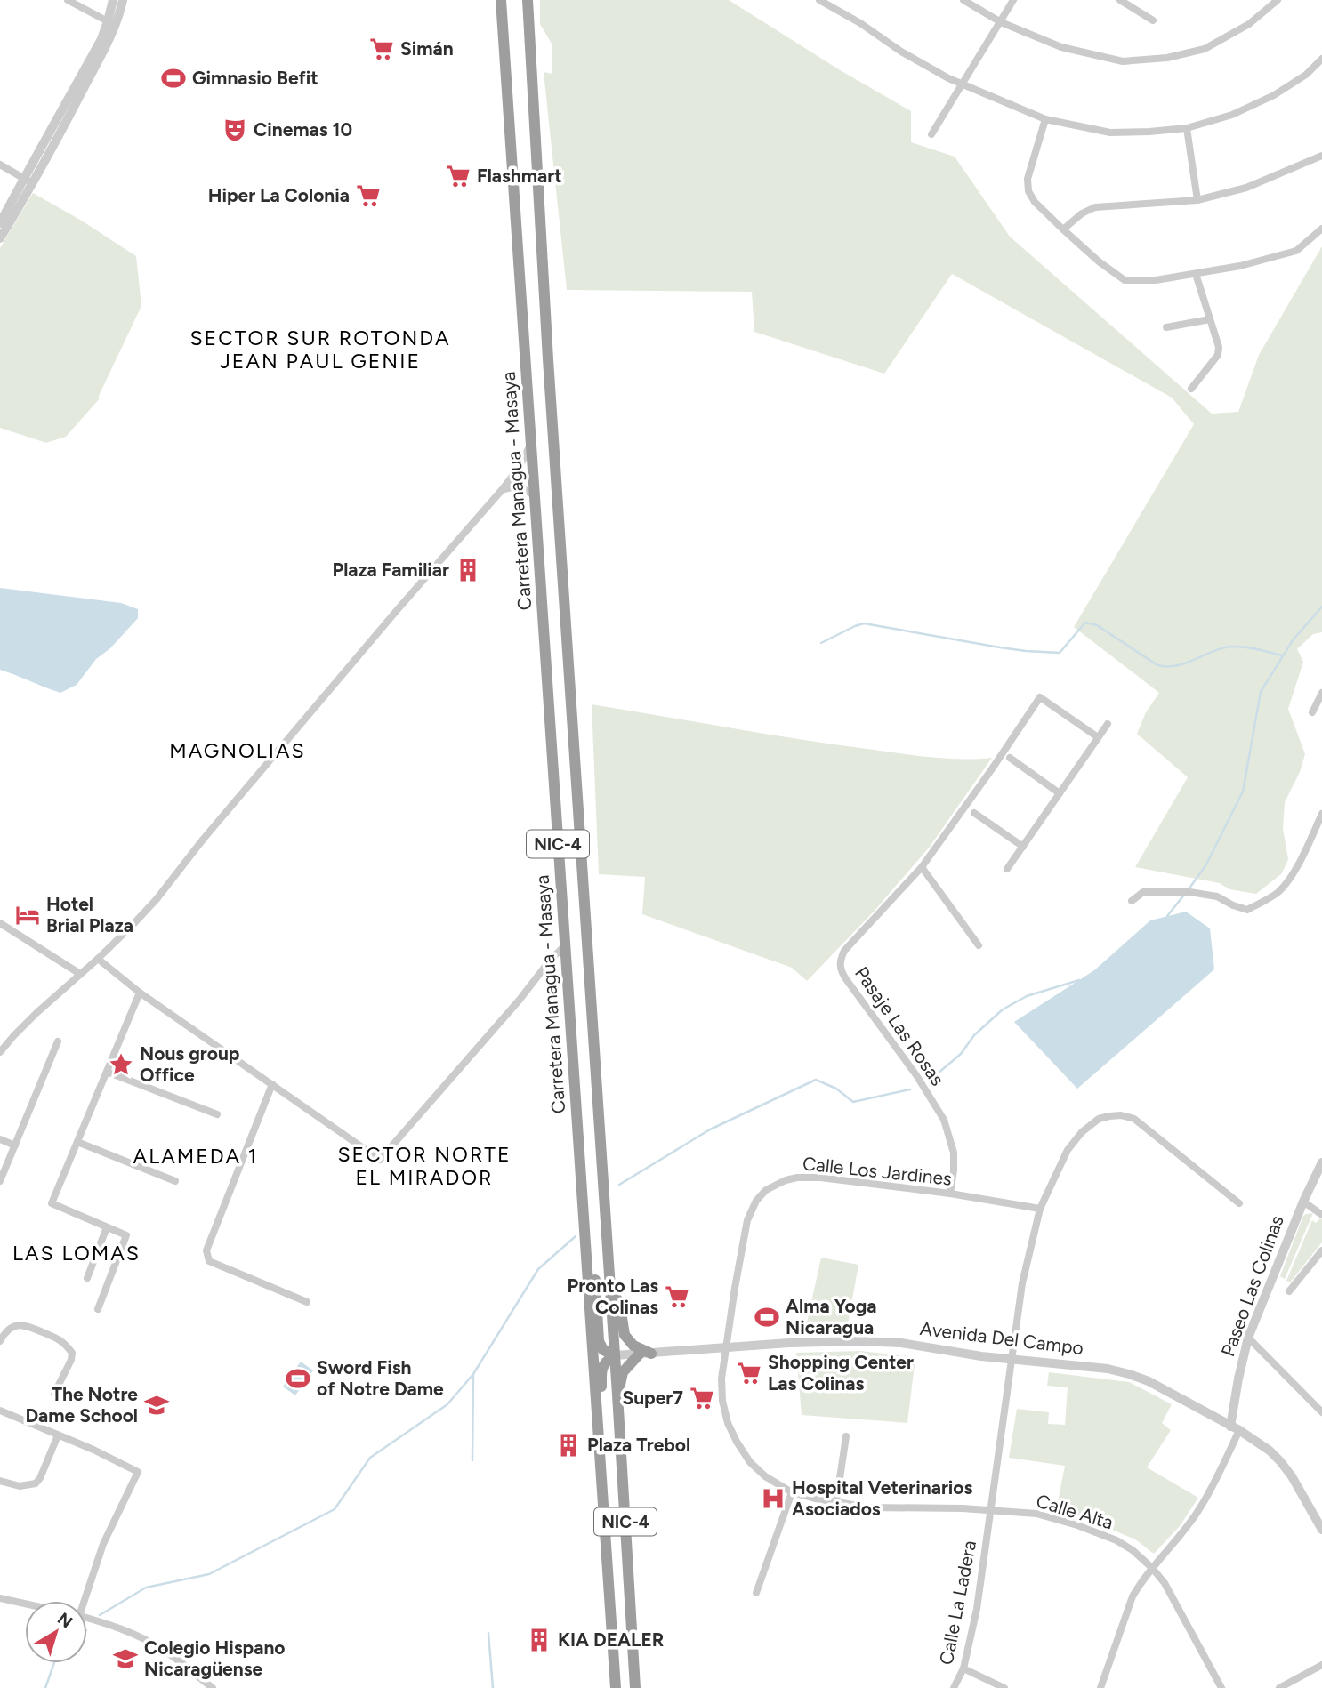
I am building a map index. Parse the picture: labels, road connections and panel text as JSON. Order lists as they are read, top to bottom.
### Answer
{
  "streets": {
    "highway": ["Carretera Managua - Masaya", "NIC-4"],
    "street": [
      "Pasaje Las Rosas",
      "Calle Los Jardines",
      "Paseo Las Colinas",
      "Avenida Del Campo",
      "Calle Alta",
      "Calle La Ladera"
    ]
  },
  "crossings": [
    ["Carretera Managua - Masaya", "Avenida Del Campo"],
    ["Pasaje Las Rosas", "Calle Los Jardines"],
    ["Calle Los Jardines", "Avenida Del Campo"],
    ["Calle Los Jardines", "Calle Alta"],
    ["Calle Los Jardines", "Calle La Ladera"],
    ["Paseo Las Colinas", "Avenida Del Campo"],
    ["Avenida Del Campo", "Calle Alta"],
    ["Avenida Del Campo", "Calle La Ladera"],
    ["Calle Alta", "Calle La Ladera"]
  ],
  "districts": [
    "SECTOR SUR ROTONDA JEAN PAUL GENIE",
    "MAGNOLIAS",
    "SECTOR NORTE EL MIRADOR",
    "ALAMEDA 1",
    "LAS LOMAS"
  ],
  "places": {
    "supermarket": [
      "Simán",
      "Flashmart",
      "Hiper La Colonia",
      "Pronto Las Colinas",
      "Shopping Center Las Colinas",
      "Super7"
    ],
    "sports": ["Gimnasio Befit", "Alma Yoga Nicaragua", "Sword Fish of Notre Dame"],
    "theatre": ["Cinemas 10"],
    "building": ["Plaza Familiar", "Plaza Trebol", "KIA DEALER"],
    "hotel": ["Hotel Brial Plaza"],
    "place": ["Nous group Office"],
    "school or university": ["The Notre Dame School", "Colegio Hispano Nicaragüense"],
    "hospital": ["Hospital Veterinarios Asociados"]
  },
  "north": "top right"
}
